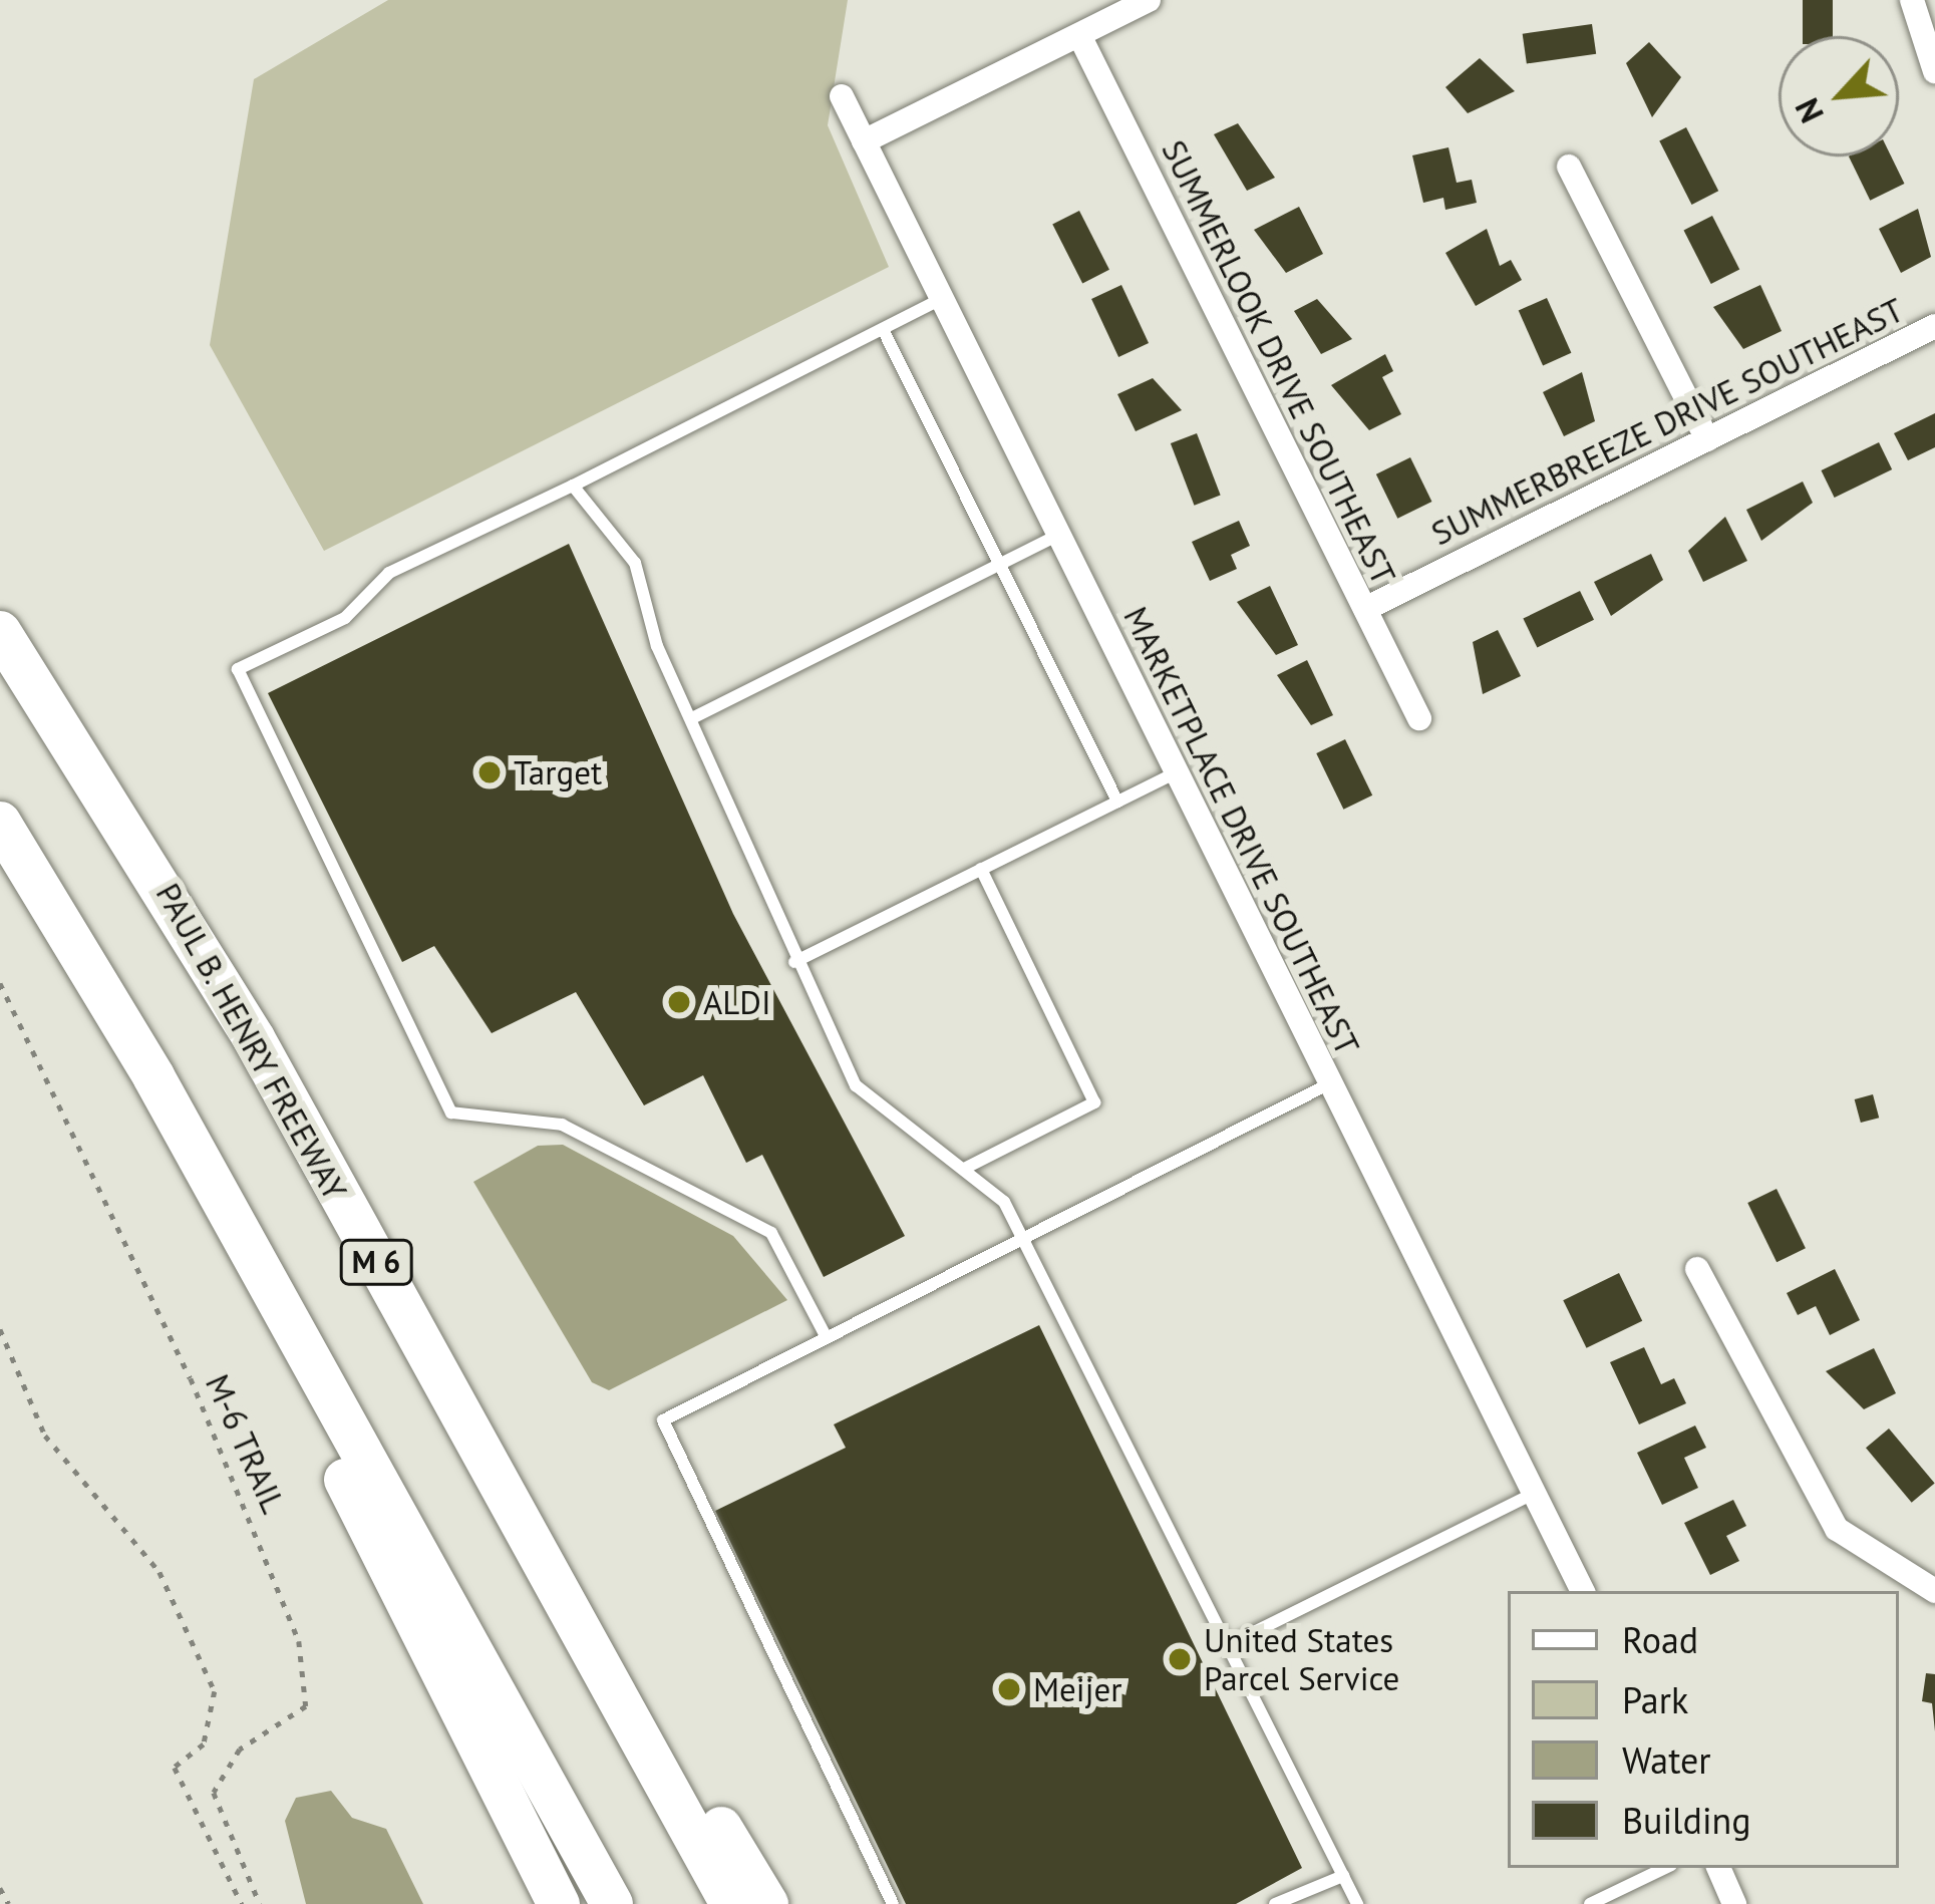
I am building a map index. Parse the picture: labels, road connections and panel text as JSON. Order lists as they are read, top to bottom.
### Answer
{
  "streets": {
    "highway": ["PAUL B. HENRY FREEWAY", "M 6"],
    "street": ["SUMMERLOOK DRIVE SOUTHEAST", "SUMMERBREEZE DRIVE SOUTHEAST", "MARKETPLACE DRIVE SOUTHEAST"],
    "path": ["M-6 TRAIL"]
  },
  "crossings": [
    ["SUMMERLOOK DRIVE SOUTHEAST", "SUMMERBREEZE DRIVE SOUTHEAST"]
  ],
  "places": [
    "Target",
    "ALDI",
    "United States Parcel Service",
    "Meijer"
  ],
  "legend": [
    "Road",
    "Park",
    "Water",
    "Building"
  ],
  "north": "bottom left"
}
